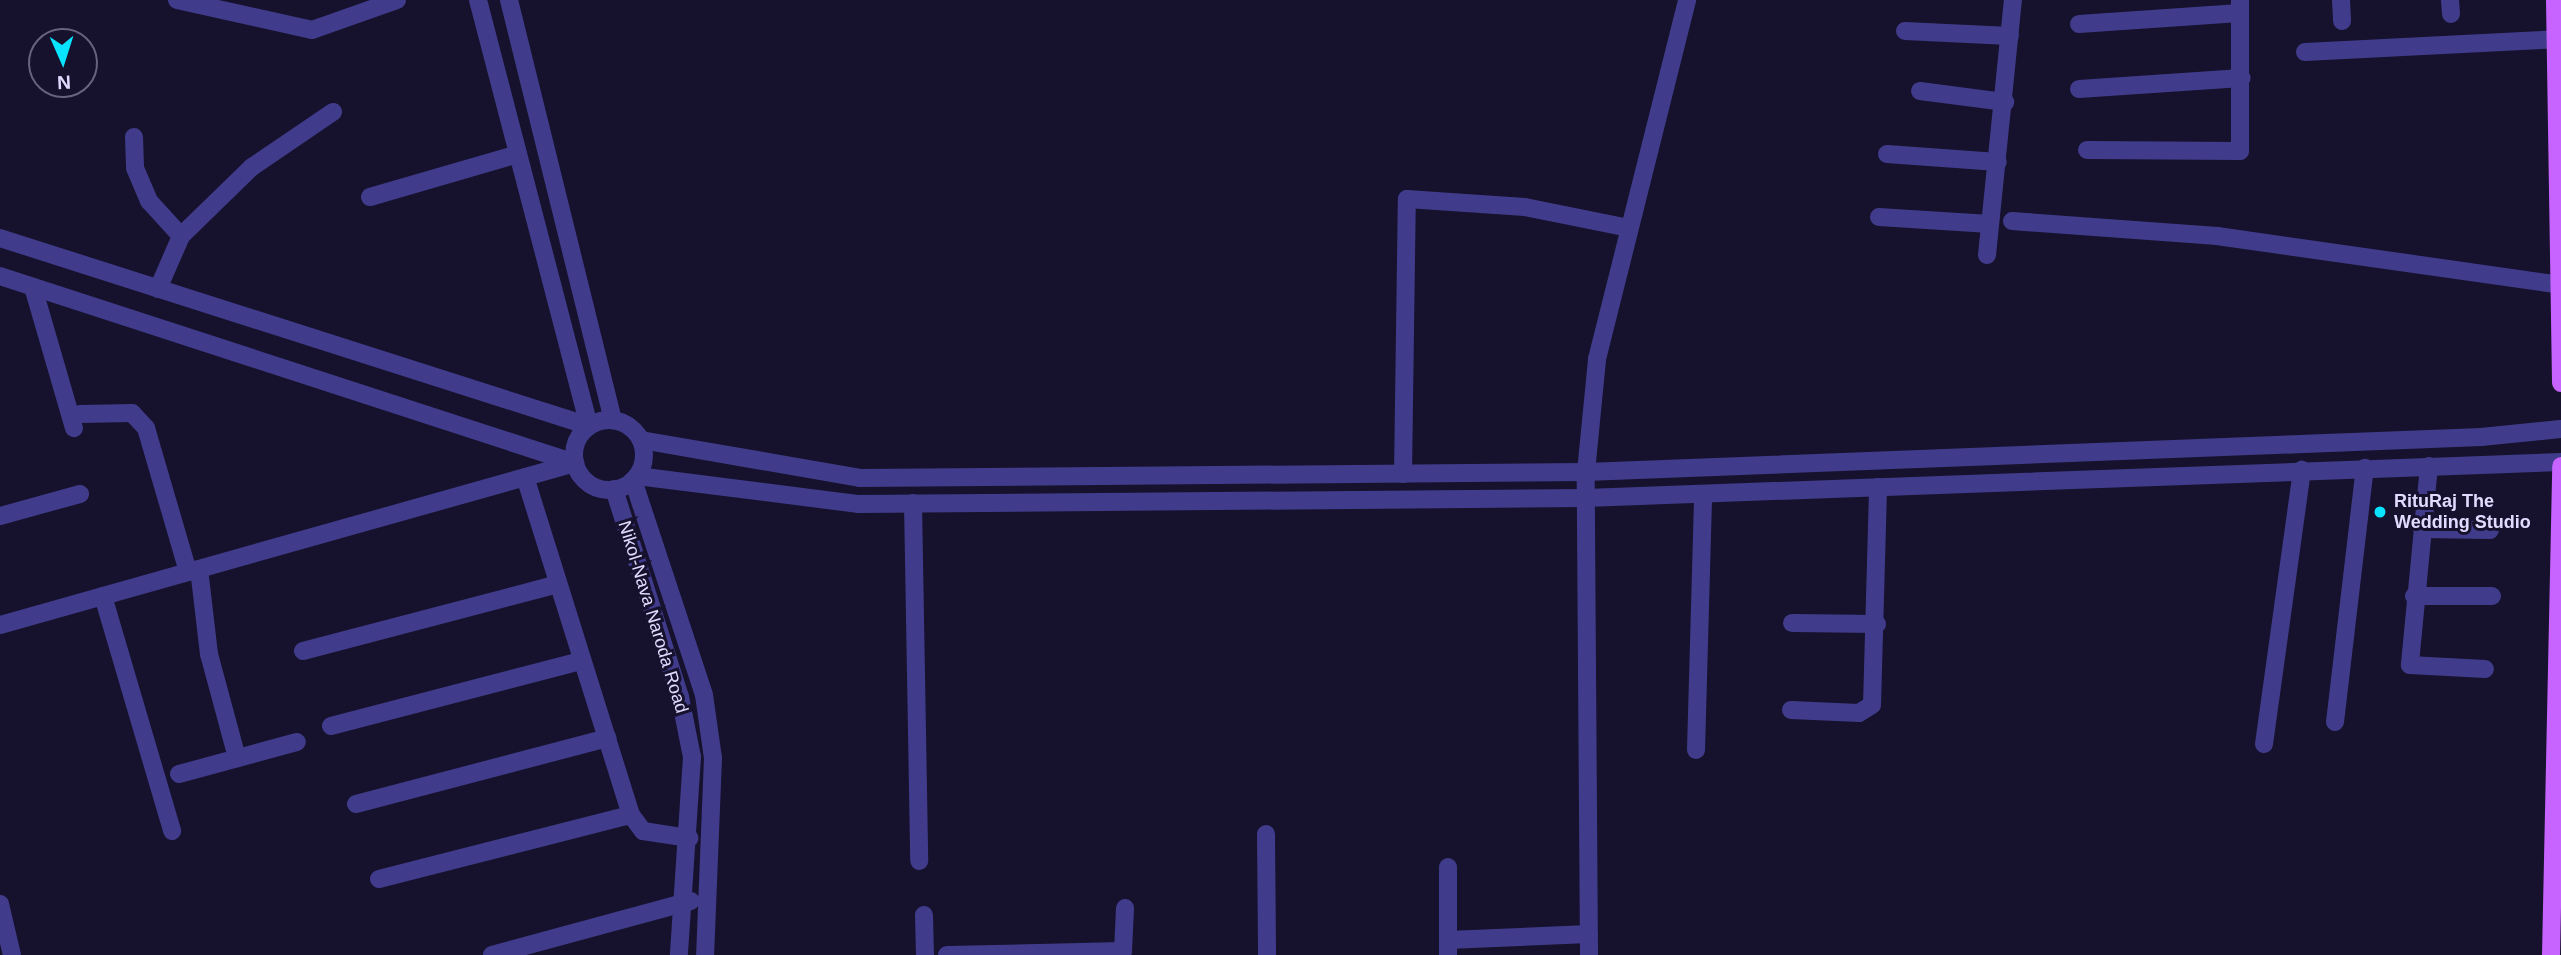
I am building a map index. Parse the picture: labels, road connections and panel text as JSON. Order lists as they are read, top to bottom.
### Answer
{
  "streets": {
    "street": ["Nikol-Nava Naroda Road"]
  },
  "places": ["RituRaj The Wedding Studio"],
  "north": "bottom"
}
